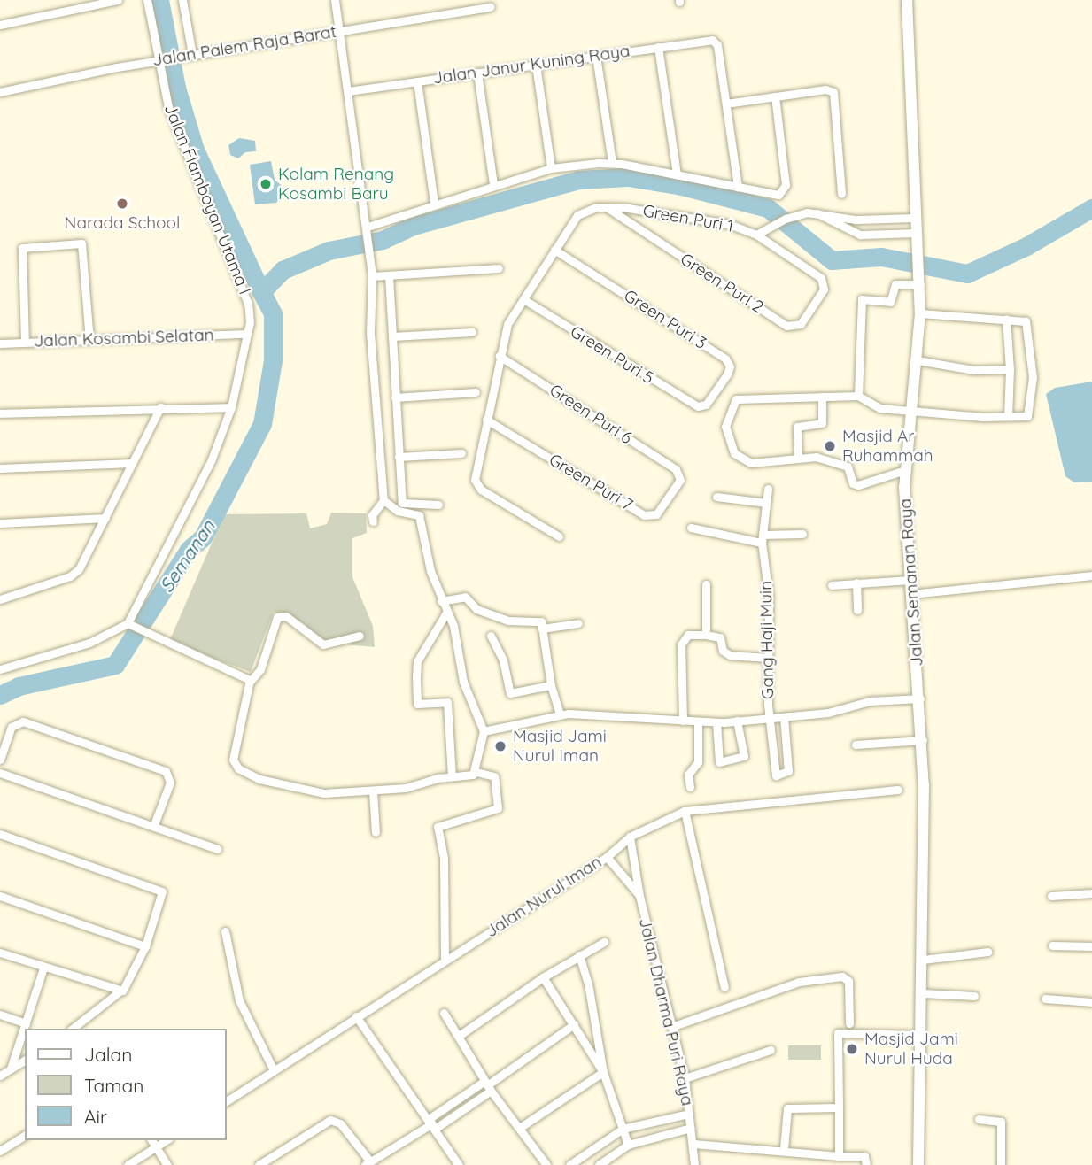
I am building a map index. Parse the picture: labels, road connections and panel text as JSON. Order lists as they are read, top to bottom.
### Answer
{
  "streets": {
    "street": [
      "Jalan Palem Raja Barat",
      "Jalan Janur Kuning Raya",
      "Jalan Flamboyan Utama I",
      "Green Puri 1",
      "Green Puri 2",
      "Green Puri 3",
      "Jalan Kosambi Selatan",
      "Green Puri 5",
      "Green Puri 6",
      "Green Puri 7",
      "Jalan Semanan Raya",
      "Gang Haji Muin",
      "Jalan Nurul Iman",
      "Jalan Dharma Puri Raya"
    ]
  },
  "crossings": [
    ["Jalan Palem Raja Barat", "Jalan Flamboyan Utama I"],
    ["Jalan Flamboyan Utama I", "Jalan Kosambi Selatan"],
    ["Green Puri 1", "Green Puri 2"],
    ["Green Puri 3", "Green Puri 5"],
    ["Green Puri 6", "Green Puri 7"],
    ["Jalan Nurul Iman", "Jalan Dharma Puri Raya"]
  ],
  "water": ["Semanan"],
  "places": [
    "Kolam Renang Kosambi Baru",
    "Narada School",
    "Masjid Ar Ruhammah",
    "Masjid Jami Nurul Iman",
    "Masjid Jami Nurul Huda"
  ],
  "legend": ["Jalan", "Taman", "Air"]
}
